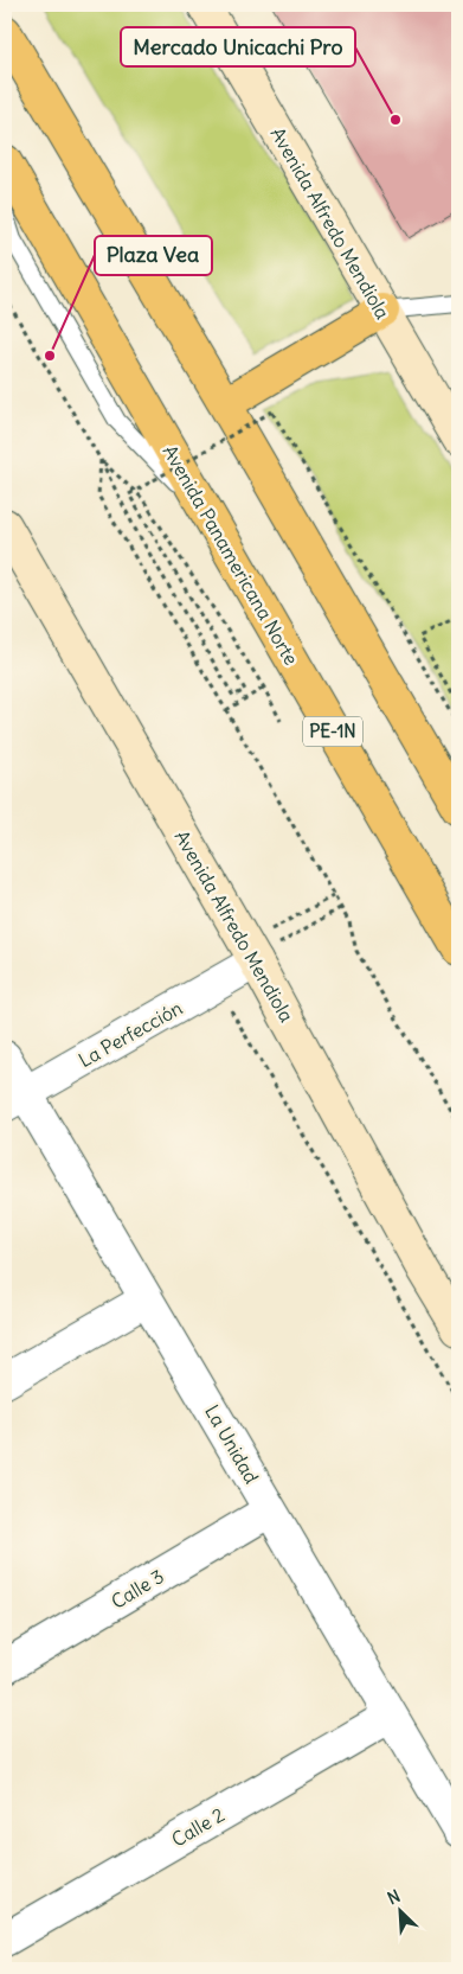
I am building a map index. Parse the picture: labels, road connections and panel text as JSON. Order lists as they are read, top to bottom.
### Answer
{
  "streets": {
    "highway": ["Avenida Panamericana Norte", "PE-1N"],
    "main road": ["Avenida Alfredo Mendiola"],
    "street": [
      "La Perfección",
      "La Unidad",
      "Calle 3",
      "Calle 2"
    ]
  },
  "crossings": [
    ["Avenida Alfredo Mendiola", "La Perfección"],
    ["La Perfección", "La Unidad"],
    ["La Unidad", "Calle 3"],
    ["La Unidad", "Calle 2"]
  ],
  "places": ["Mercado Unicachi Pro", "Plaza Vea"],
  "north": "top left"
}
